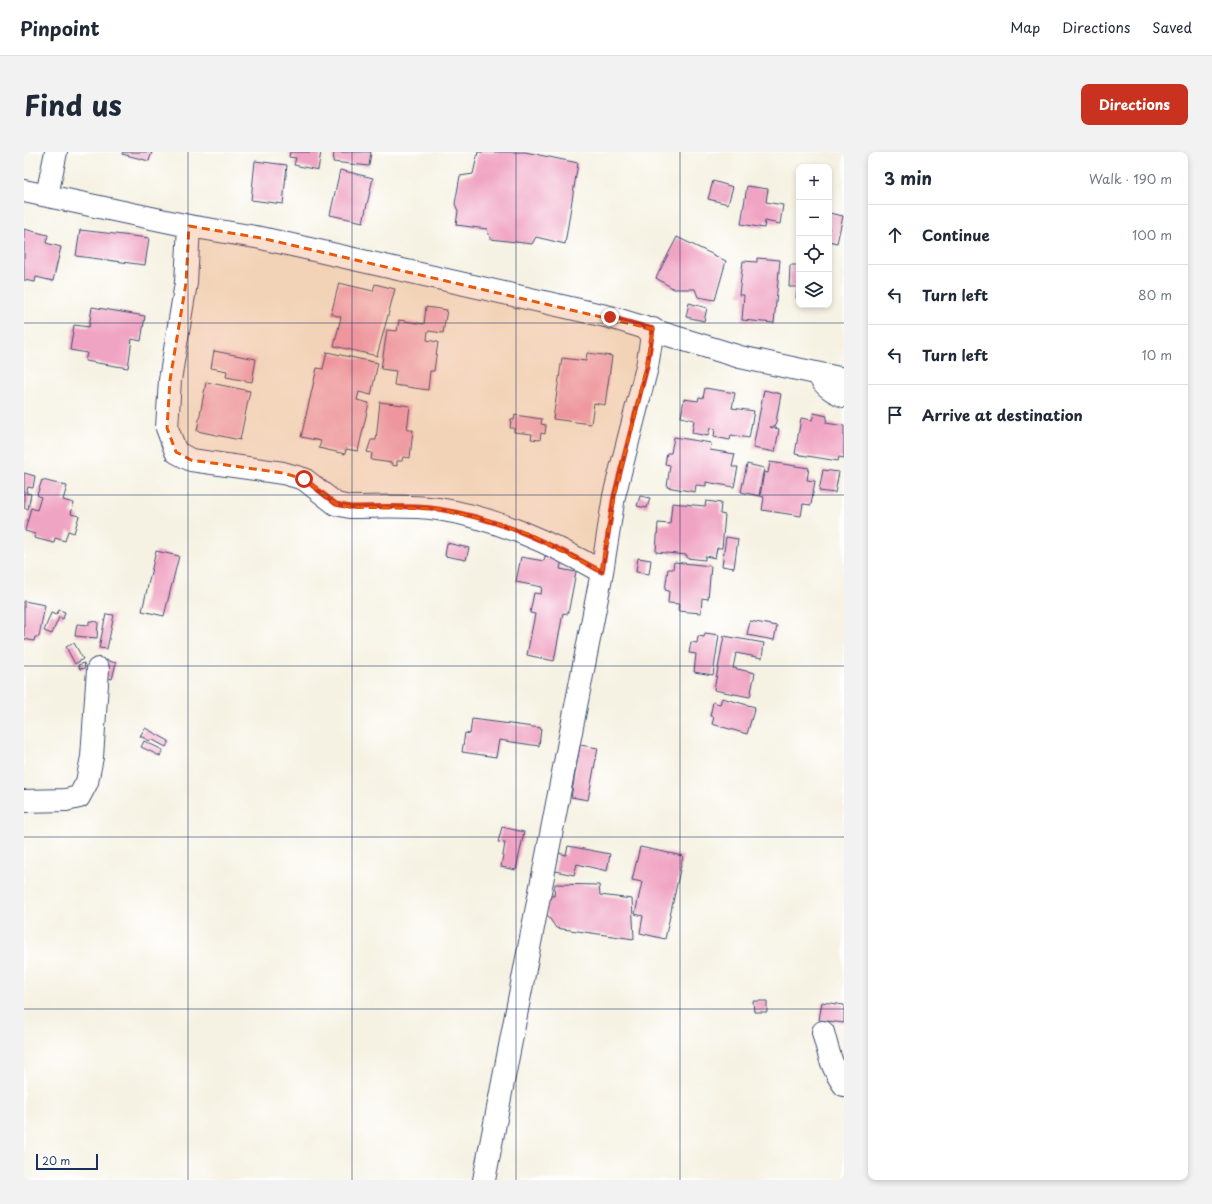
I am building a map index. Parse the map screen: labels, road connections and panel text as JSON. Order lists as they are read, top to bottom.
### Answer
{
  "scale_bar": "20 m",
  "page": {
    "header": "Pinpoint",
    "nav": ["Map", "Directions", "Saved"],
    "title": "Find us",
    "buttons": "Directions",
    "heading": ["3 min", "Walk · 190 m"],
    "map_buttons": ["+", "−"],
    "list": [
      ["Continue", "100 m"],
      ["Turn left", "80 m"],
      ["Turn left", "10 m"],
      "Arrive at destination"
    ],
    "scale": "20 m"
  }
}
